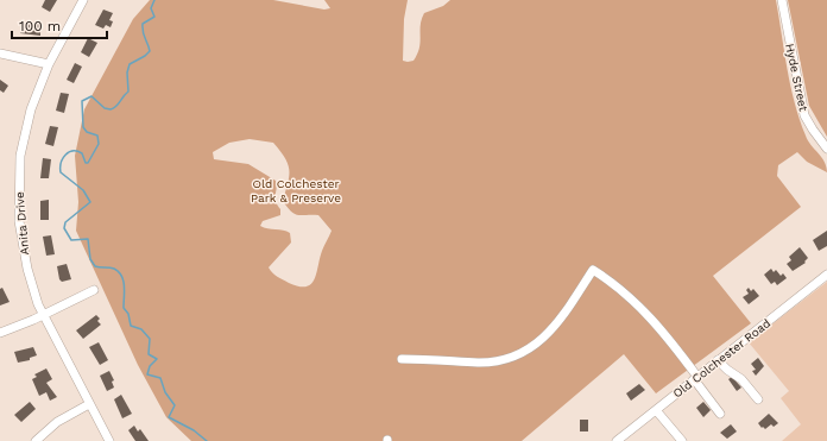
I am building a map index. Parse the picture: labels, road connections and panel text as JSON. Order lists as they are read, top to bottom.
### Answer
{
  "streets": {
    "street": ["Hyde Street", "Anita Drive", "Old Colchester Road"]
  },
  "parks": ["Old Colchester Park & Preserve"],
  "scale_bar": "100 m"
}
